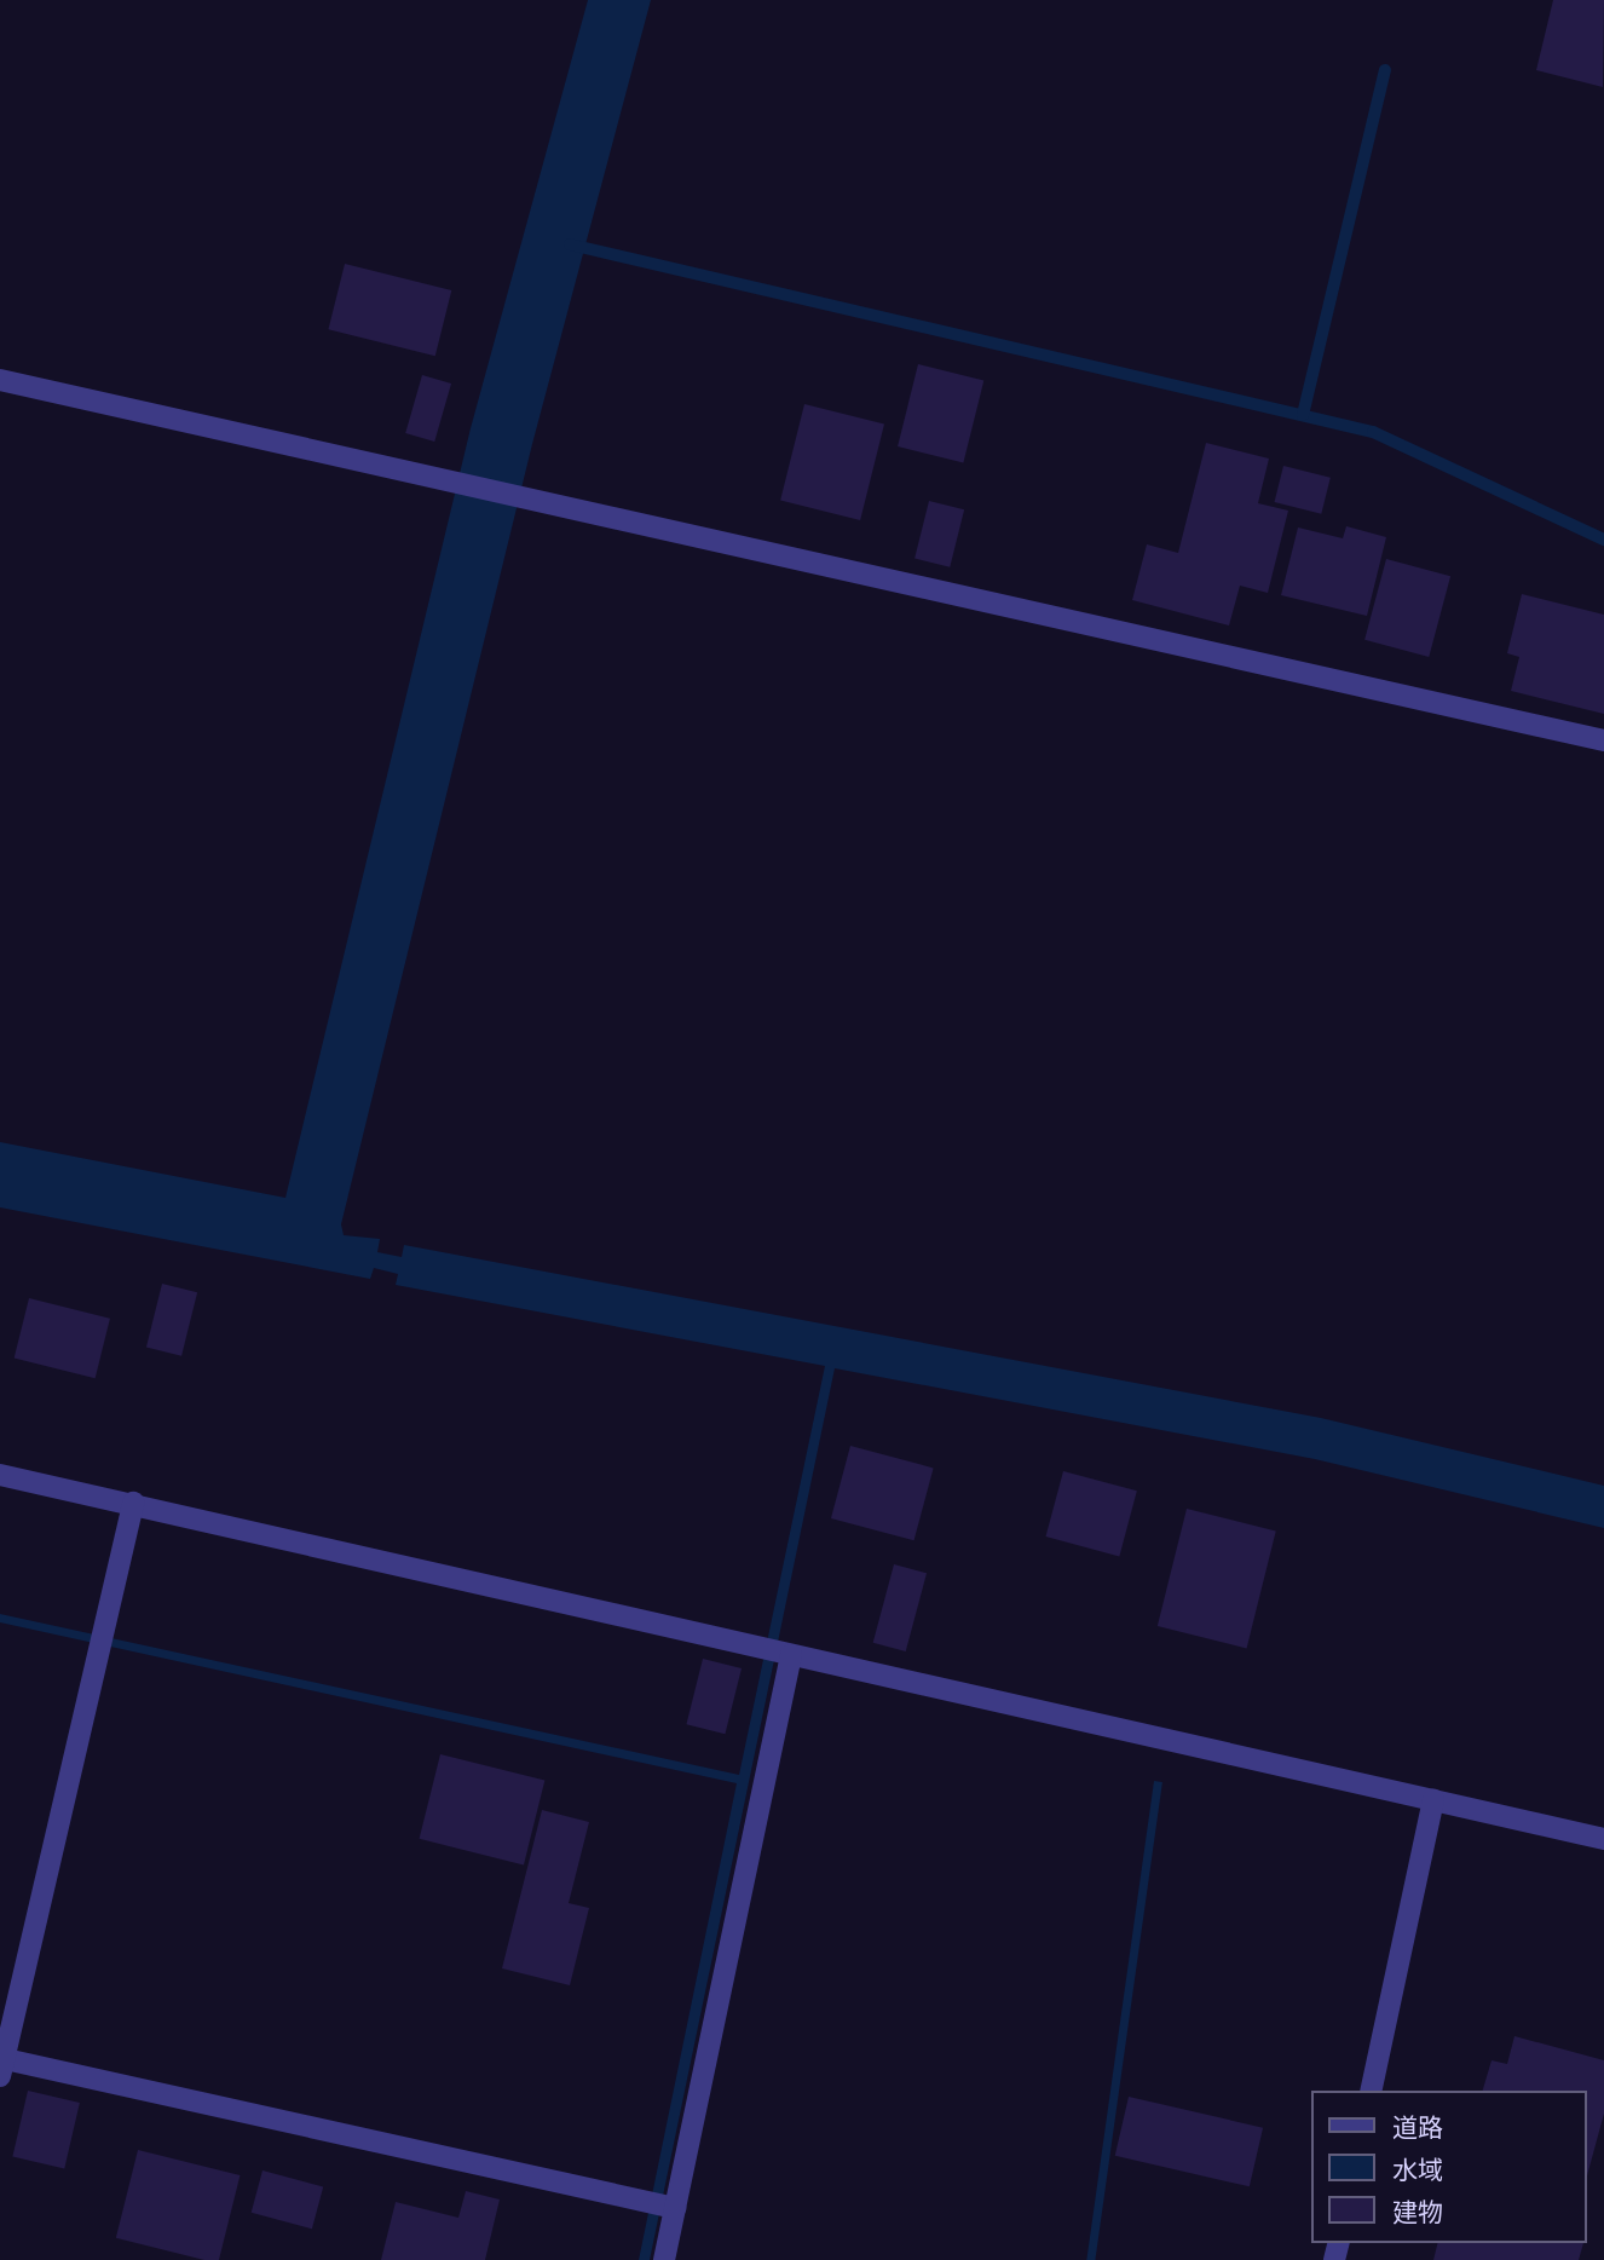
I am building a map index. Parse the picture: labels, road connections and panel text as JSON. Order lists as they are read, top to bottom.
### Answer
{
  "legend": ["道路", "水域", "建物"]
}
